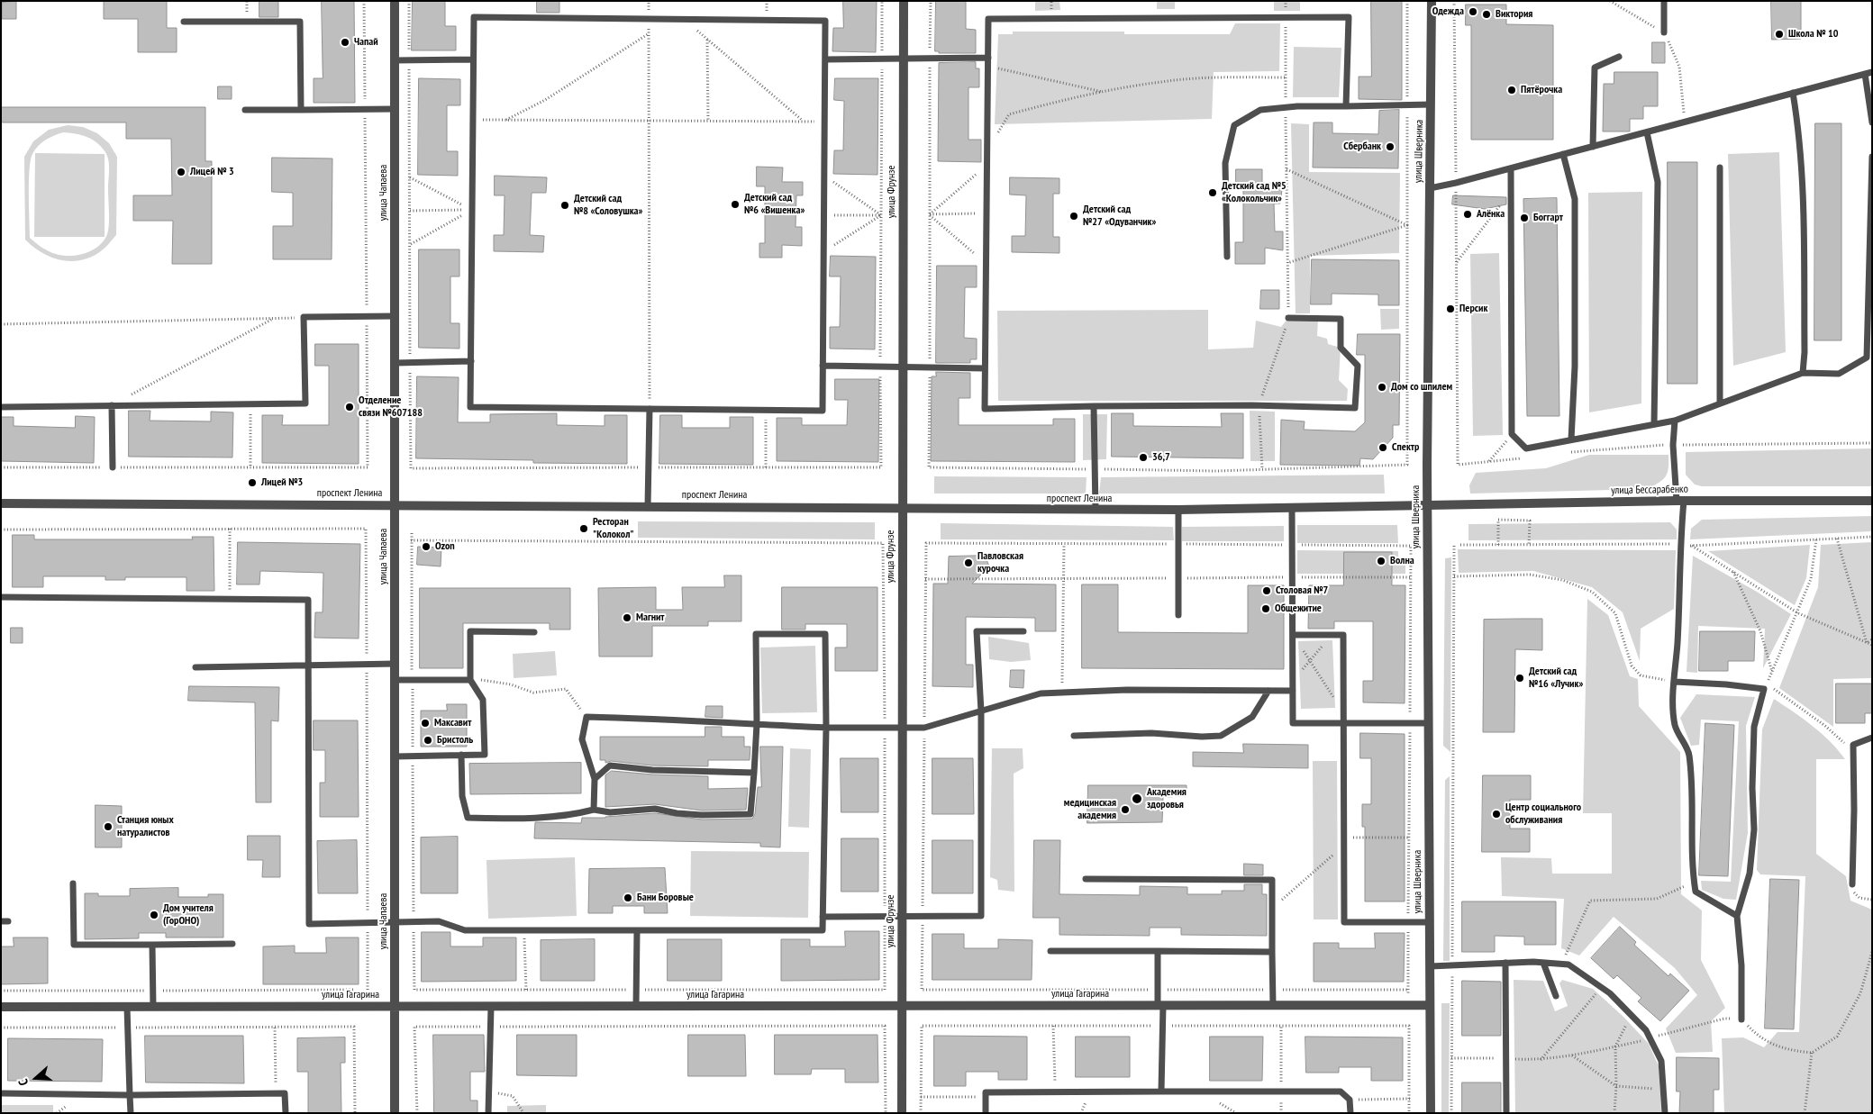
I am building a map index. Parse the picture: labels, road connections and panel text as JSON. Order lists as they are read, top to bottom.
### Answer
{
  "streets": {
    "street": [
      "улица Шверника",
      "улица Фрунзе",
      "улица Чапаева",
      "улица Бессарабенко",
      "проспект Ленина",
      "улица Гагарина"
    ]
  },
  "crossings": [
    ["улица Шверника", "улица Бессарабенко"],
    ["улица Шверника", "проспект Ленина"],
    ["улица Шверника", "улица Гагарина"],
    ["улица Фрунзе", "проспект Ленина"],
    ["улица Фрунзе", "улица Гагарина"],
    ["улица Чапаева", "проспект Ленина"],
    ["улица Чапаева", "улица Гагарина"],
    ["улица Бессарабенко", "проспект Ленина"]
  ],
  "places": [
    "Одежда",
    "Виктория",
    "Школа № 10",
    "Чапай",
    "Пятёрочка",
    "Сбербанк",
    "Лицей № 3",
    "Детский сад №5 «Колокольчик»",
    "Детский сад №6 «Вишенка»",
    "Детский сад №8 «Соловушка»",
    "Алёнка",
    "Детский сад №27 «Одуванчик»",
    "Боггарт",
    "Персик",
    "Дом со шпилем",
    "Отделение связи №607188",
    "Спектр",
    "36,7",
    "Лицей №3",
    "Ресторан \"Колокол\"",
    "Ozon",
    "Волна",
    "Павловская курочка",
    "Столовая №7",
    "Общежитие",
    "Магнит",
    "Детский сад №16 «Лучик»",
    "Максавит",
    "Бристоль",
    "Академия здоровья",
    "медицинская академия",
    "Центр социального обслуживания",
    "Станция юных натуралистов",
    "Бани Боровые",
    "Дом учителя (ГорОНО)"
  ],
  "north": "left"
}
